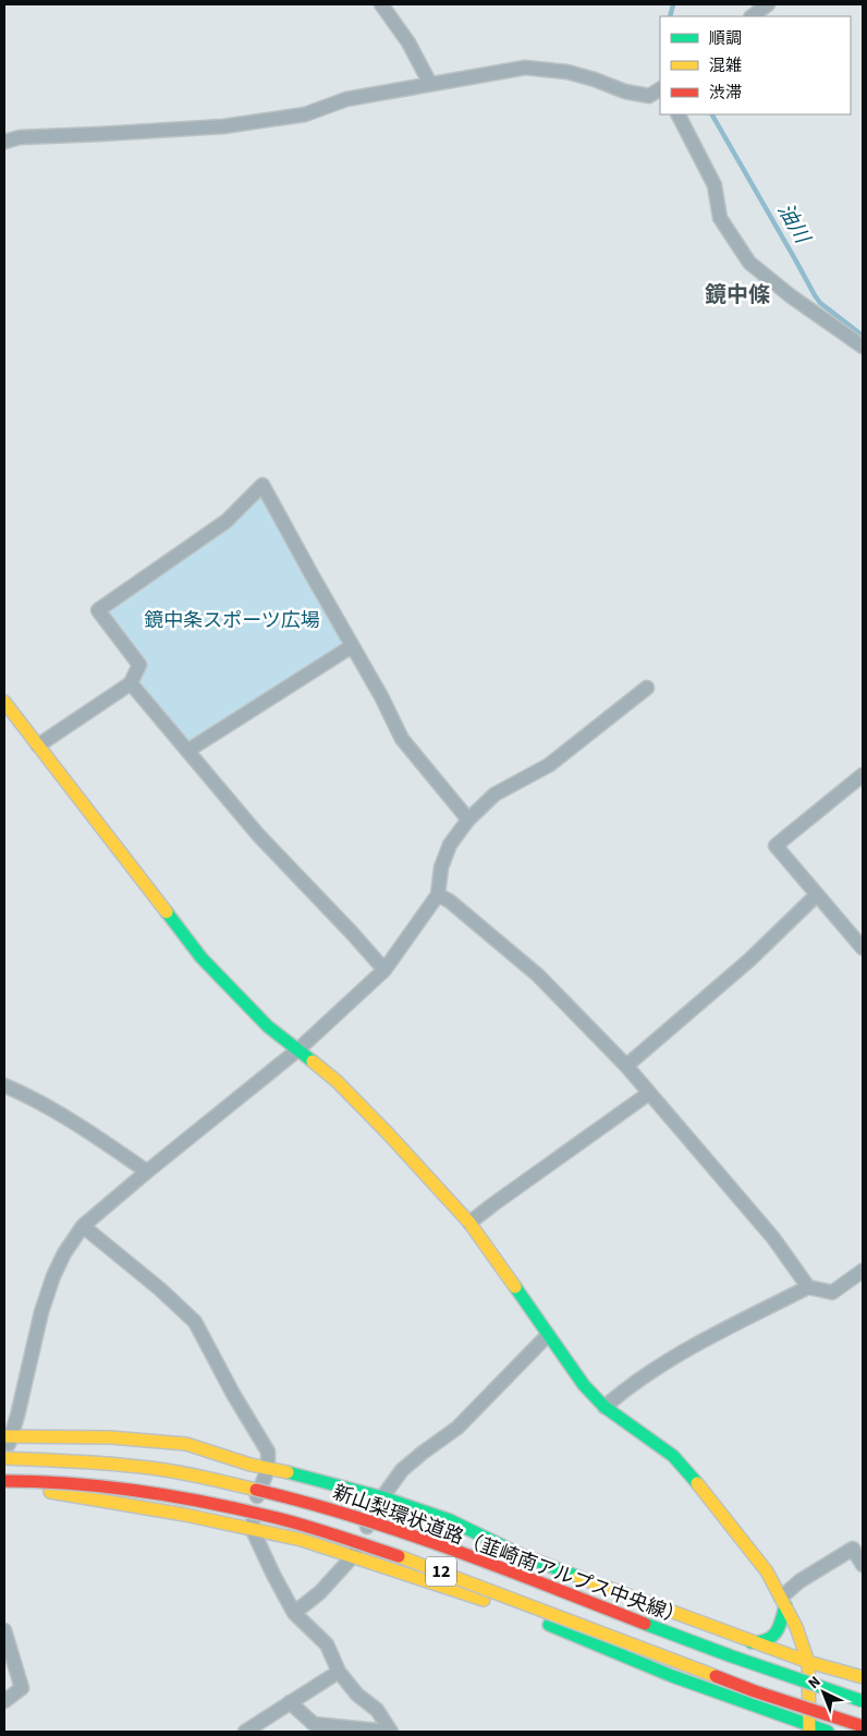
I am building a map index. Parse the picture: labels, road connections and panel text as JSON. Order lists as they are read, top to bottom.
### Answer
{
  "streets": {
    "main road": ["新山梨環状道路（韮崎南アルプス中央線）", "12"]
  },
  "districts": ["鏡中條"],
  "water": ["油川"],
  "parks": ["鏡中条スポーツ広場"],
  "legend": ["順調", "混雑", "渋滞"],
  "north": "top left"
}
